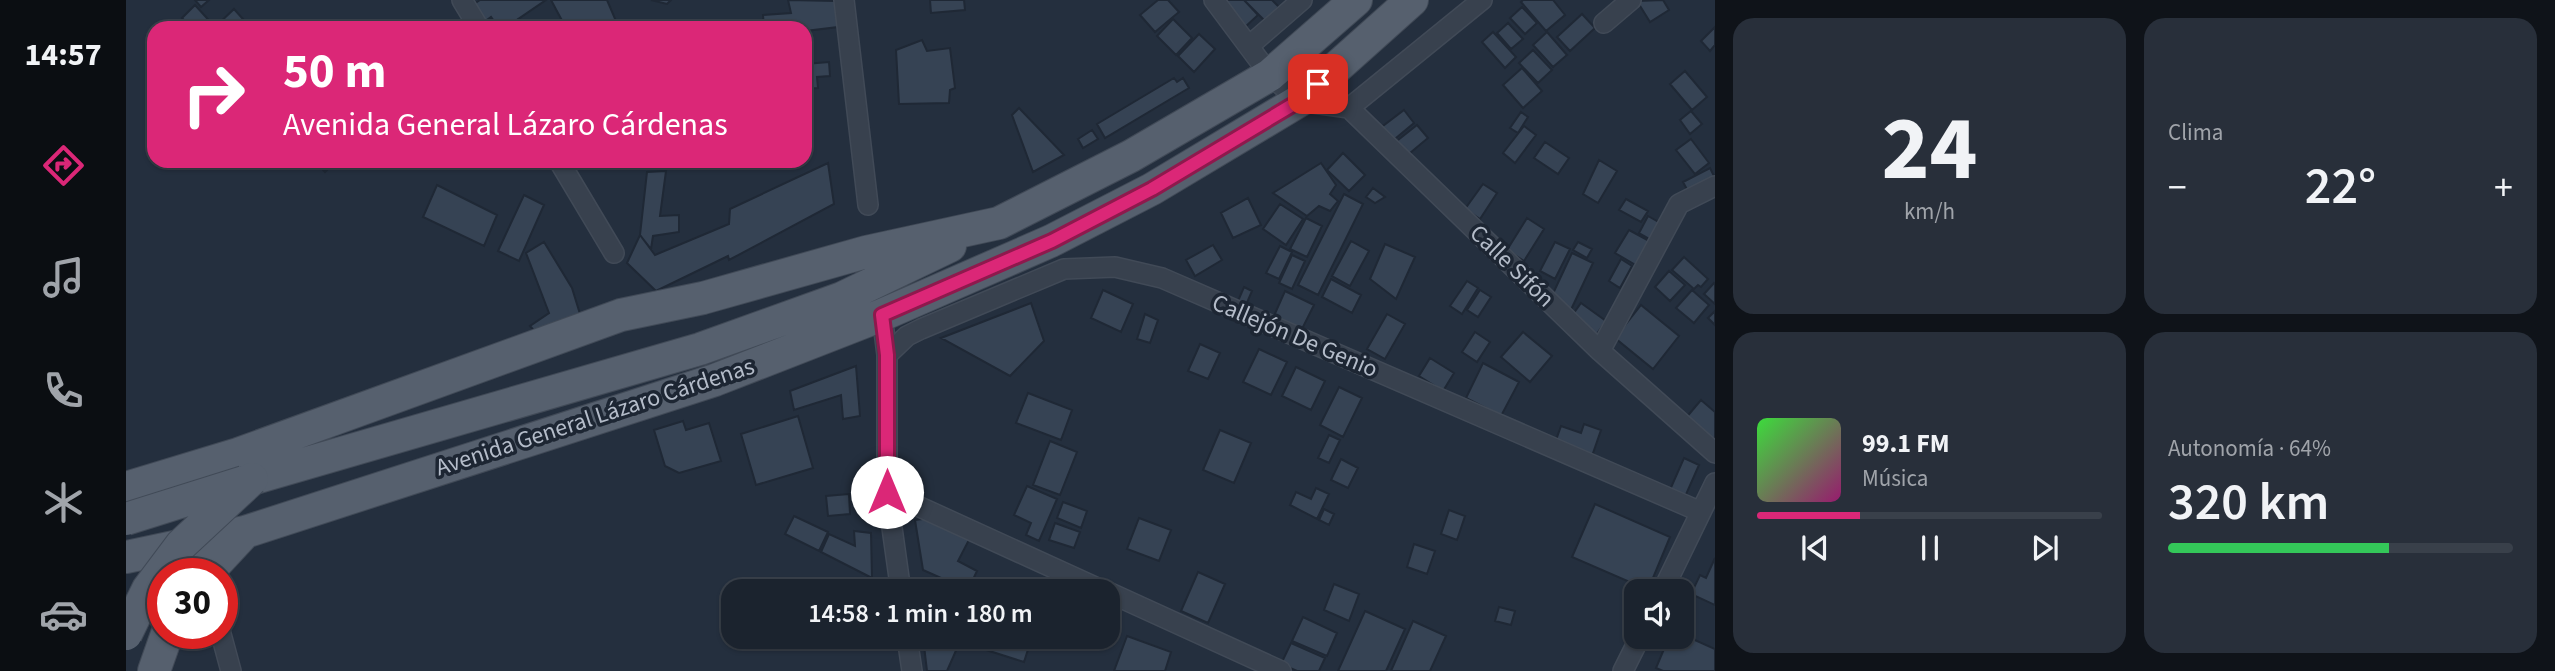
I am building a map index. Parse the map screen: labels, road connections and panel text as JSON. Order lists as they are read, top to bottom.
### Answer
{
  "streets": {
    "main road": ["Avenida General Lázaro Cárdenas"],
    "street": ["Calle Sifón", "Callejón De Genio"]
  },
  "page": {
    "tabs": "14:57",
    "tile": [
      ["24", "km/h"],
      "Clima",
      ["Autonomía · 64%", "320 km"]
    ],
    "turn": ["50 m", "Avenida General Lázaro Cárdenas"],
    "heat": ["−", "22°", "+"],
    "song": ["99.1 FM", "Música"],
    "limit": "30",
    "trip": "14:58 · 1 min · 180 m"
  }
}
